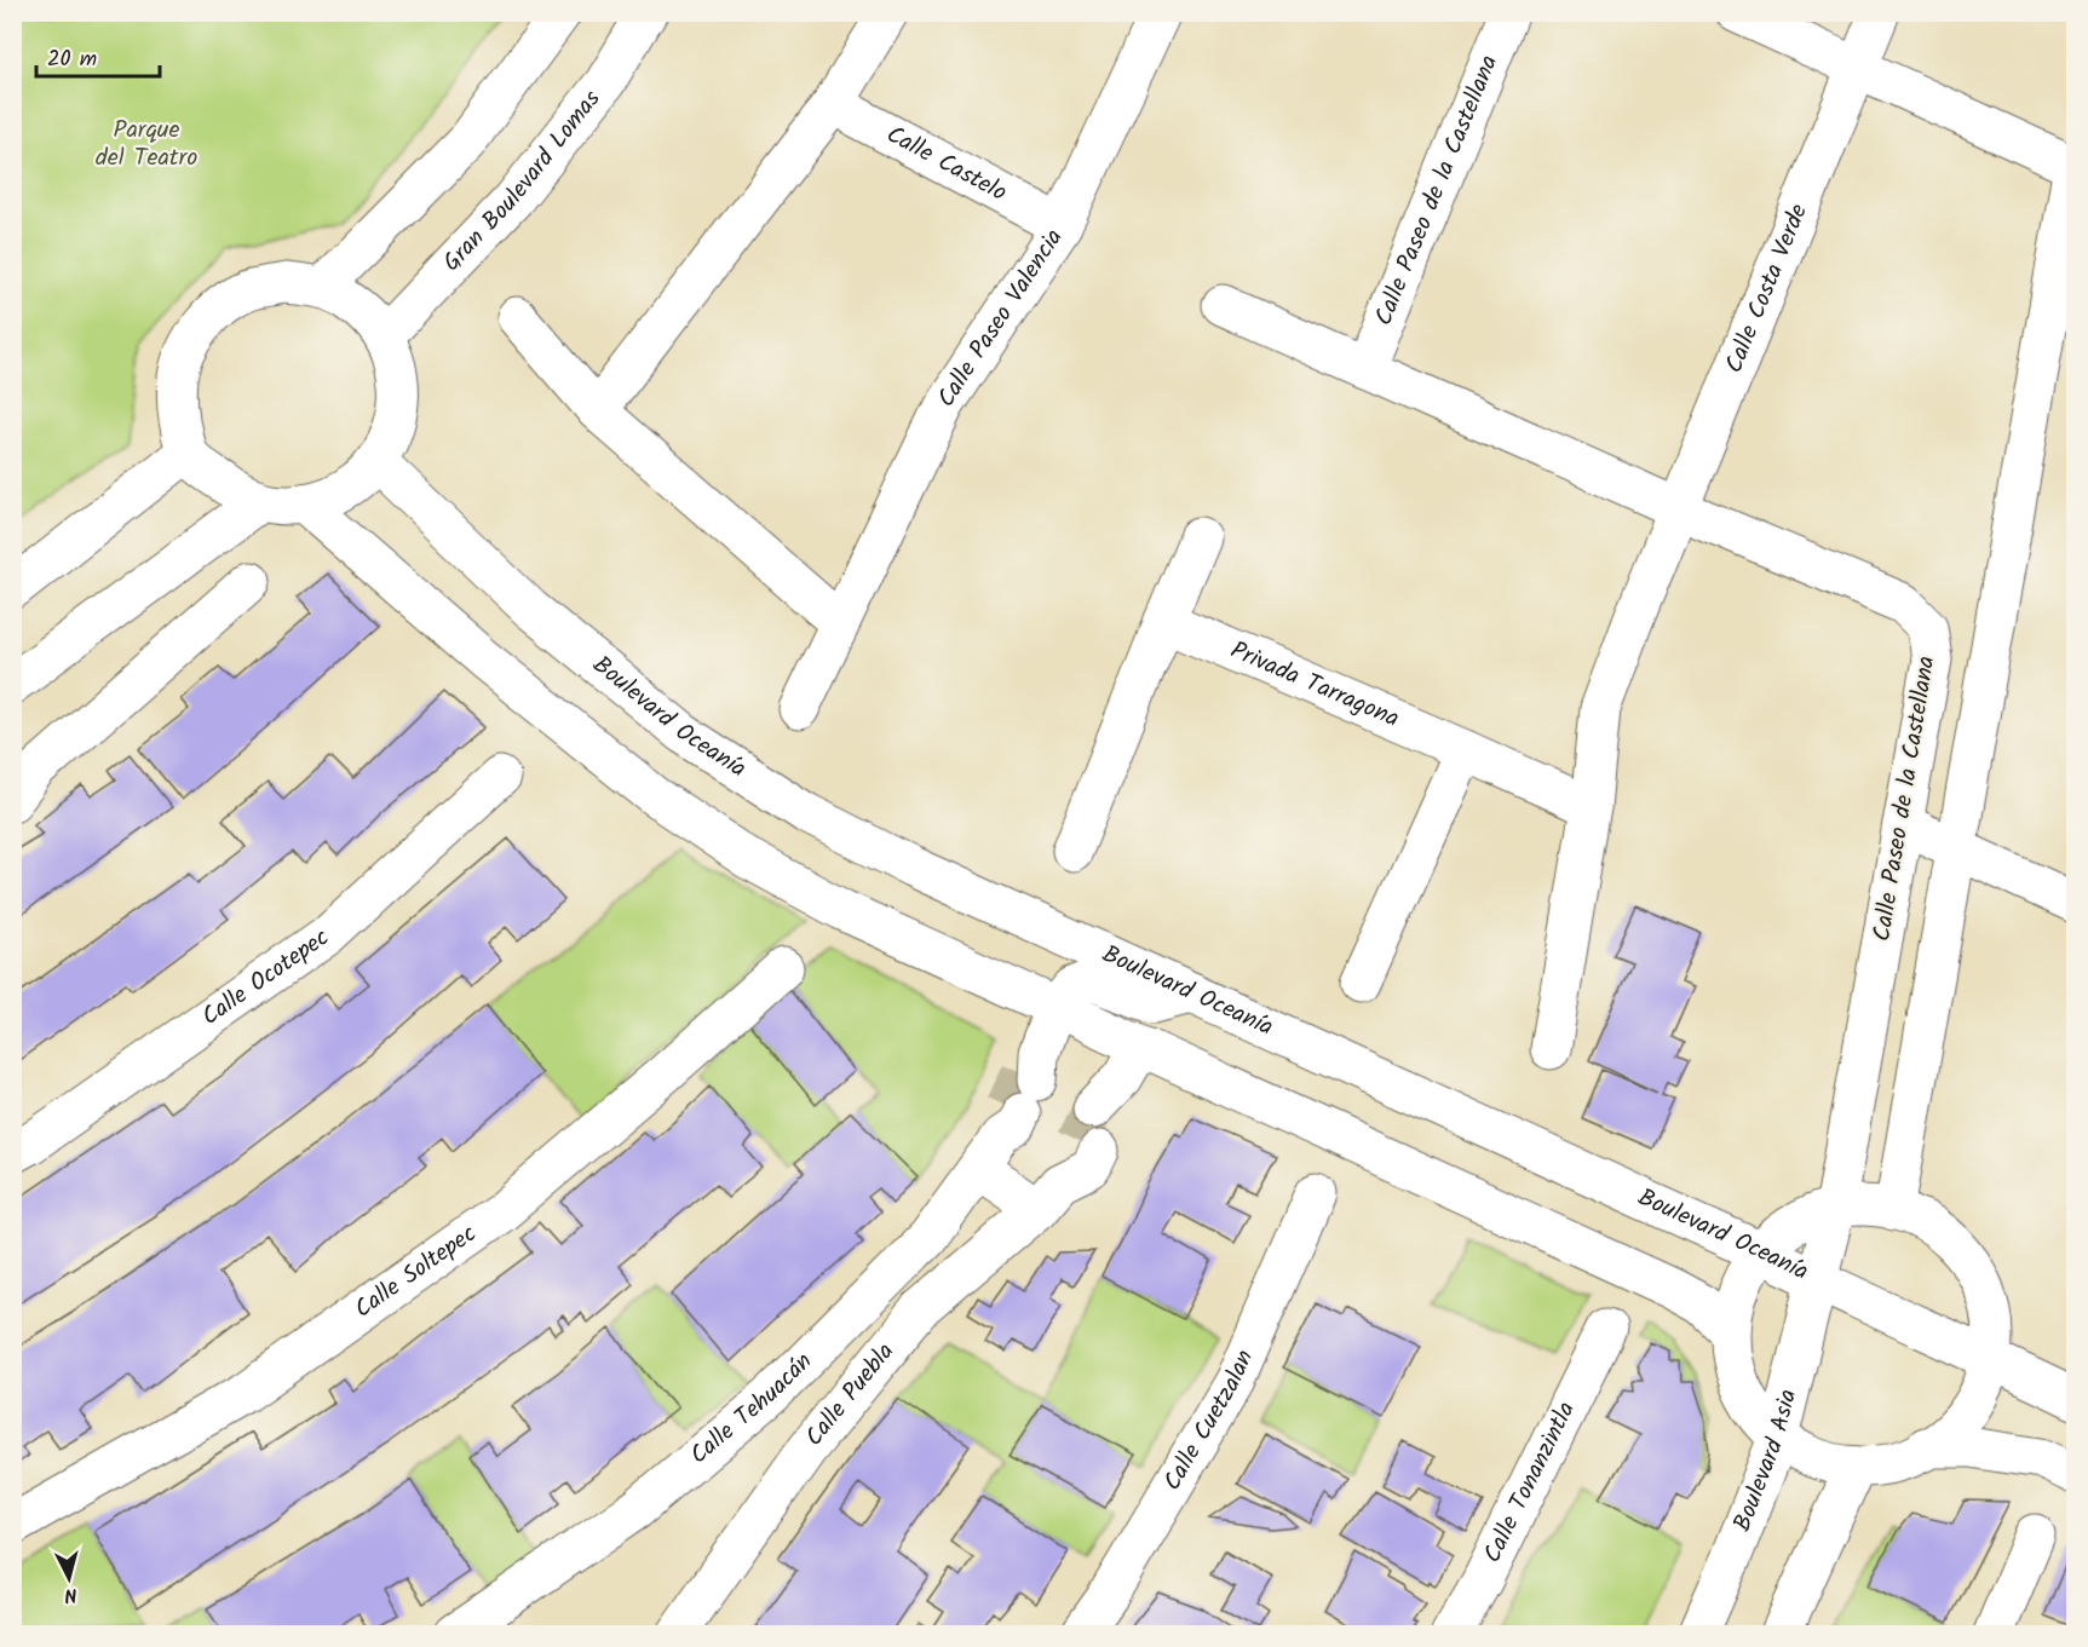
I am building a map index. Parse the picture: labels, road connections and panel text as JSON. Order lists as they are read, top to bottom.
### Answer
{
  "streets": {
    "street": [
      "Calle Castelo",
      "Gran Boulevard Lomas",
      "Calle Paseo de la Castellana",
      "Calle Costa Verde",
      "Calle Paseo Valencia",
      "Privada Tarragona",
      "Boulevard Oceanía",
      "Calle Ocotepec",
      "Calle Soltepec",
      "Calle Puebla",
      "Calle Tehuacán",
      "Calle Cuetzalan",
      "Boulevard Asia",
      "Calle Tonanzintla"
    ]
  },
  "crossings": [
    ["Calle Castelo", "Calle Paseo Valencia"],
    ["Gran Boulevard Lomas", "Boulevard Oceanía"],
    ["Calle Paseo de la Castellana", "Calle Costa Verde"],
    ["Calle Paseo de la Castellana", "Boulevard Oceanía"],
    ["Calle Paseo de la Castellana", "Boulevard Asia"],
    ["Boulevard Oceanía", "Calle Tehuacán"],
    ["Boulevard Oceanía", "Boulevard Asia"]
  ],
  "parks": ["Parque del Teatro"],
  "scale_bar": "20 m",
  "north": "bottom"
}
